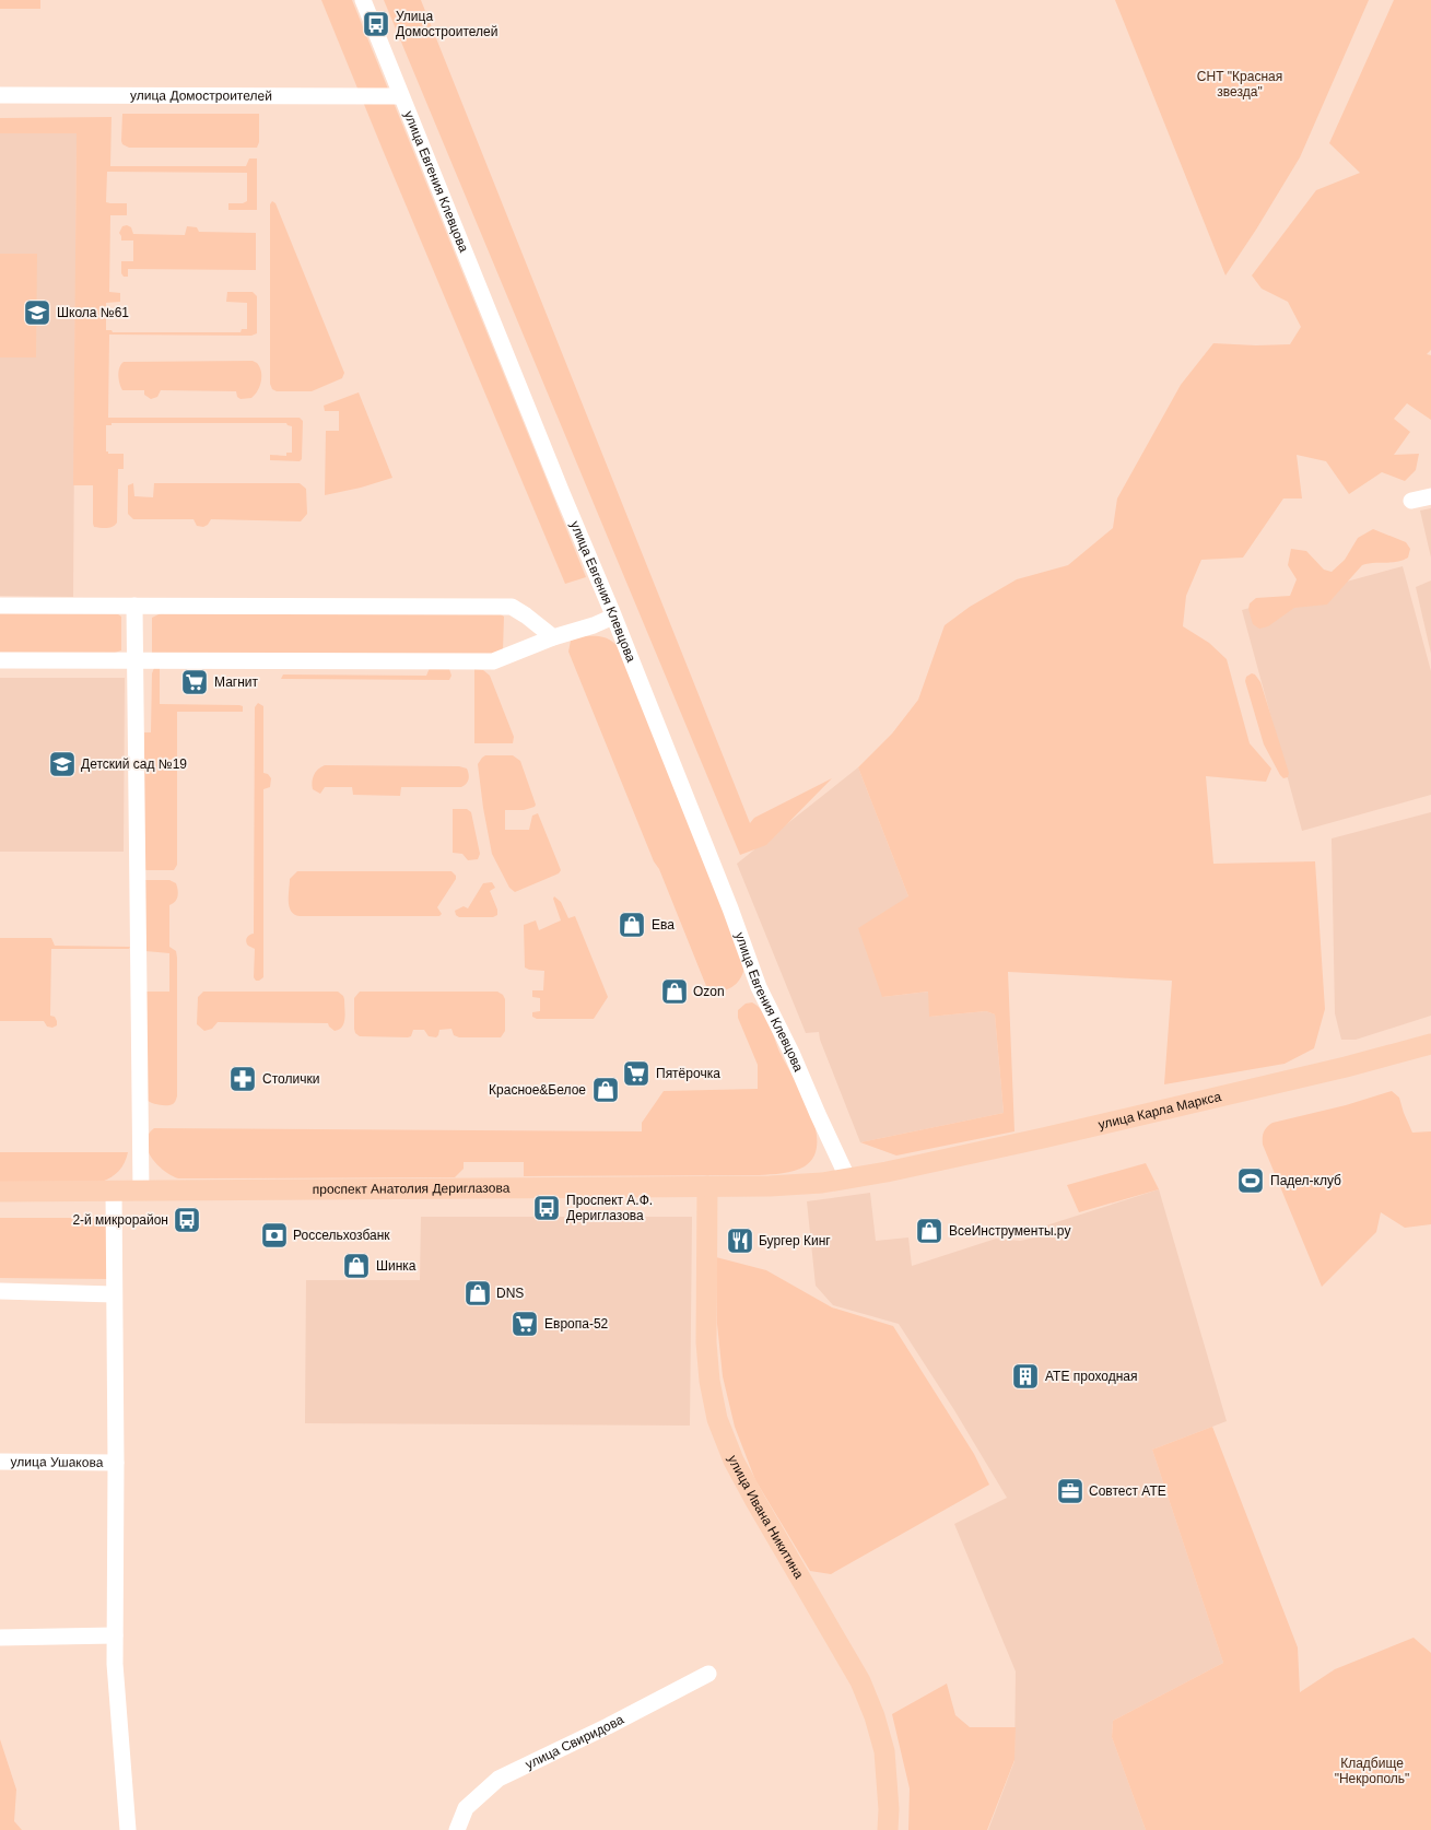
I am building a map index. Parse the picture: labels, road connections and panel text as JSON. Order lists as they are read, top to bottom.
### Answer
{
  "streets": {
    "main road": ["улица Карла Маркса", "проспект Анатолия Дериглазова", "улица Ивана Никитина"],
    "street": [
      "улица Домостроителей",
      "улица Евгения Клевцова",
      "улица Ушакова",
      "улица Свиридова"
    ]
  },
  "crossings": [
    ["улица Домостроителей", "улица Евгения Клевцова"],
    ["улица Евгения Клевцова", "улица Карла Маркса"],
    ["улица Евгения Клевцова", "проспект Анатолия Дериглазова"],
    ["улица Карла Маркса", "проспект Анатолия Дериглазова"],
    ["проспект Анатолия Дериглазова", "улица Ивана Никитина"]
  ],
  "parks": ["СНТ \"Красная звезда\"", "Кладбище \"Некрополь\""],
  "places": {
    "bus stop": ["Улица Домостроителей", "Проспект А.Ф. Дериглазова", "2-й микрорайон"],
    "school or university": ["Школа №61", "Детский сад №19"],
    "supermarket": ["Магнит", "Пятёрочка", "Европа-52"],
    "shop": [
      "Ева",
      "Ozon",
      "Красное&Белое",
      "ВсеИнструменты.ру",
      "Шинка",
      "DNS"
    ],
    "pharmacy": ["Столички"],
    "sports": ["Падел-клуб"],
    "bank": ["Россельхозбанк"],
    "restaurant": ["Бургер Кинг"],
    "building": ["АТЕ проходная"],
    "office": ["Совтест АТЕ"]
  }
}
